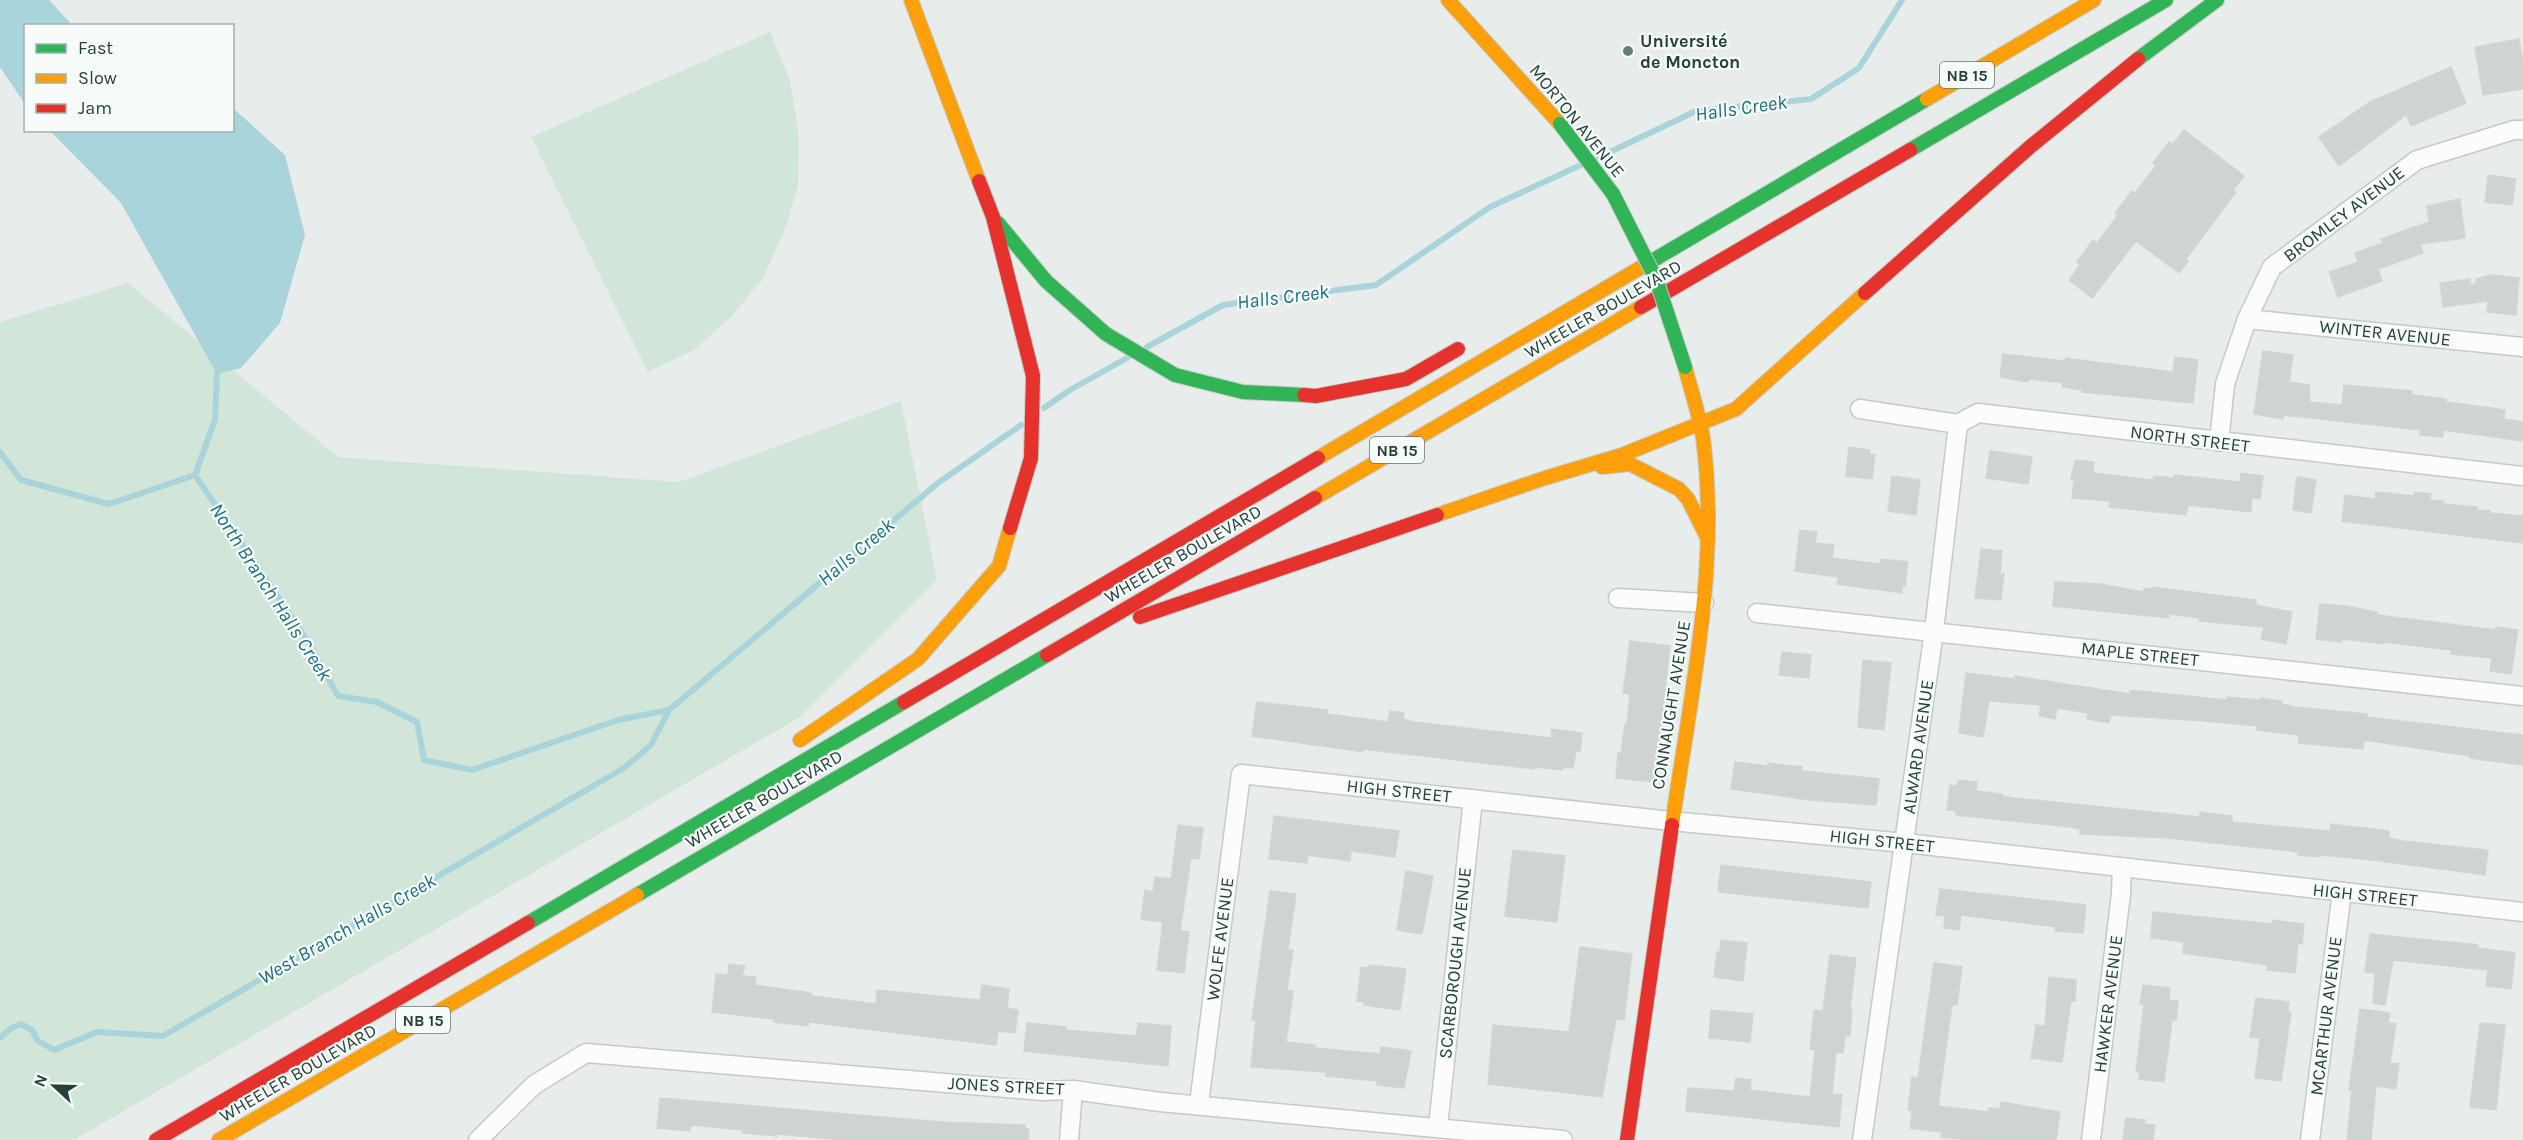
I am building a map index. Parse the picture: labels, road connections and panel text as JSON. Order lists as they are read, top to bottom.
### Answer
{
  "streets": {
    "main road": [
      "NB 15",
      "MORTON AVENUE",
      "WHEELER BOULEVARD",
      "CONNAUGHT AVENUE"
    ],
    "street": [
      "BROMLEY AVENUE",
      "WINTER AVENUE",
      "NORTH STREET",
      "MAPLE STREET",
      "ALWARD AVENUE",
      "HIGH STREET",
      "WOLFE AVENUE",
      "SCARBOROUGH AVENUE",
      "HAWKER AVENUE",
      "MCARTHUR AVENUE",
      "JONES STREET"
    ]
  },
  "crossings": [
    ["MORTON AVENUE", "CONNAUGHT AVENUE"],
    ["BROMLEY AVENUE", "WINTER AVENUE"],
    ["BROMLEY AVENUE", "NORTH STREET"],
    ["NORTH STREET", "ALWARD AVENUE"],
    ["MAPLE STREET", "ALWARD AVENUE"],
    ["CONNAUGHT AVENUE", "HIGH STREET"],
    ["ALWARD AVENUE", "HIGH STREET"],
    ["HIGH STREET", "WOLFE AVENUE"],
    ["HIGH STREET", "SCARBOROUGH AVENUE"],
    ["HIGH STREET", "HAWKER AVENUE"],
    ["HIGH STREET", "MCARTHUR AVENUE"],
    ["WOLFE AVENUE", "JONES STREET"],
    ["SCARBOROUGH AVENUE", "JONES STREET"]
  ],
  "water": ["Halls Creek", "North Branch Halls Creek", "West Branch Halls Creek"],
  "places": ["Université de Moncton"],
  "legend": ["Fast", "Slow", "Jam"],
  "north": "left"
}
